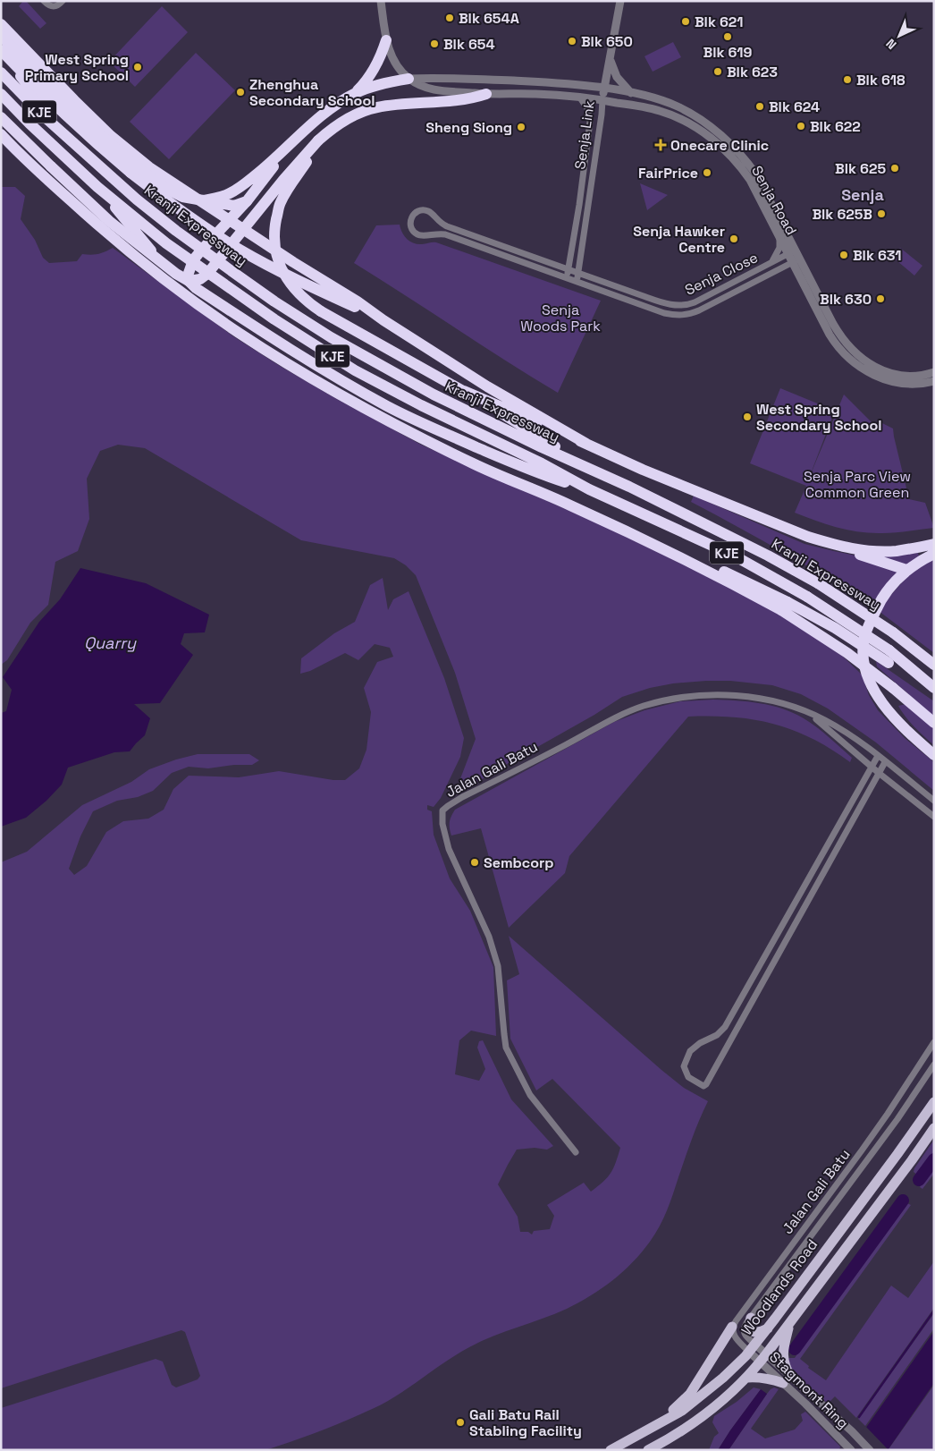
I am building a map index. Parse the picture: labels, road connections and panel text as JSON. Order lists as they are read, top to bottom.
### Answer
{
  "streets": {
    "highway": ["KJE", "Kranji Expressway"],
    "main road": ["Woodlands Road"],
    "street": [
      "Senja Link",
      "Senja Road",
      "Senja Close",
      "Jalan Gali Batu",
      "Stagmont Ring"
    ]
  },
  "crossings": [
    ["KJE", "Kranji Expressway"],
    ["Senja Link", "Senja Road"],
    ["Senja Link", "Senja Close"],
    ["Senja Road", "Senja Close"],
    ["Jalan Gali Batu", "Woodlands Road"],
    ["Jalan Gali Batu", "Stagmont Ring"],
    ["Woodlands Road", "Stagmont Ring"]
  ],
  "districts": ["Senja"],
  "water": ["Quarry"],
  "parks": ["Senja Woods Park", "Senja Parc View Common Green"],
  "places": {
    "other": [
      "Blk 654A",
      "Blk 621",
      "Blk 619",
      "Blk 650",
      "Blk 654",
      "West Spring Primary School",
      "Blk 623",
      "Blk 618",
      "Zhenghua Secondary School",
      "Blk 624",
      "Blk 622",
      "Sheng Siong",
      "Blk 625",
      "FairPrice",
      "Blk 625B",
      "Senja Hawker Centre",
      "Blk 631",
      "Blk 630",
      "West Spring Secondary School",
      "Sembcorp",
      "Gali Batu Rail Stabling Facility"
    ],
    "health": ["Onecare Clinic"]
  },
  "north": "bottom left"
}
